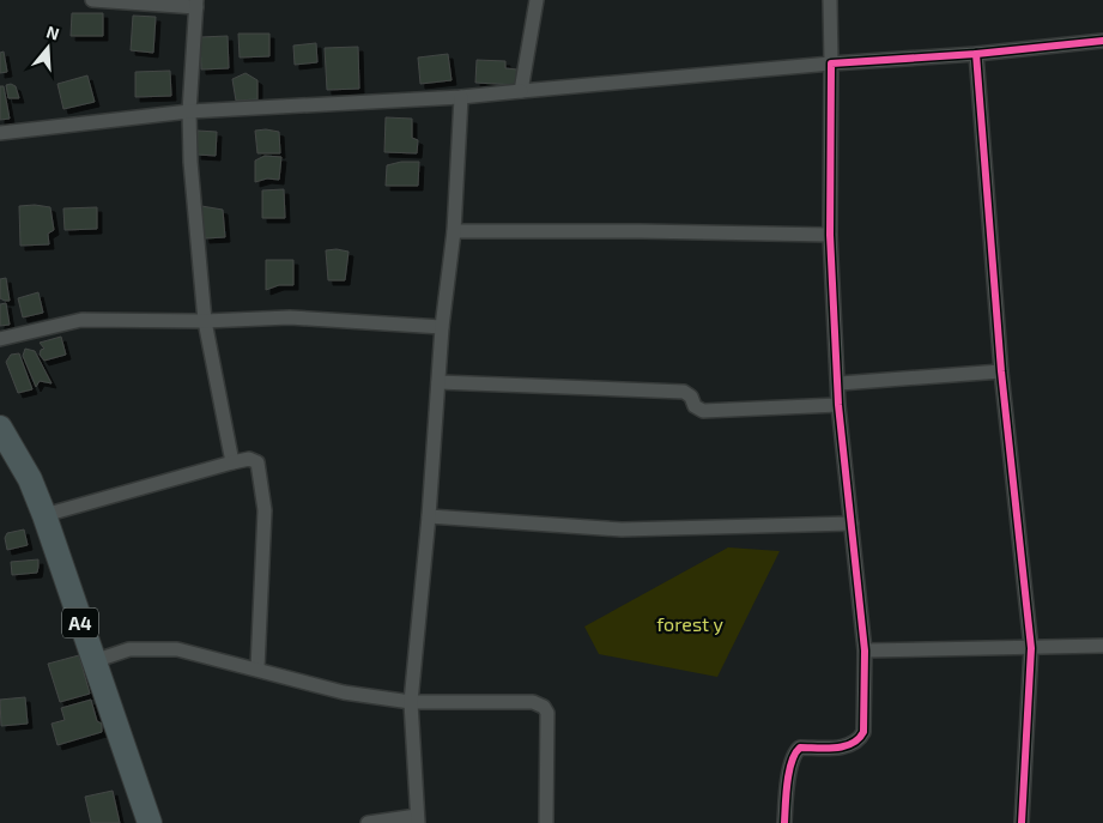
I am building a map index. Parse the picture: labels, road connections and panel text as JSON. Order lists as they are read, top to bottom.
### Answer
{
  "streets": {
    "highway": ["A4"]
  },
  "parks": ["forest y"],
  "north": "top"
}
